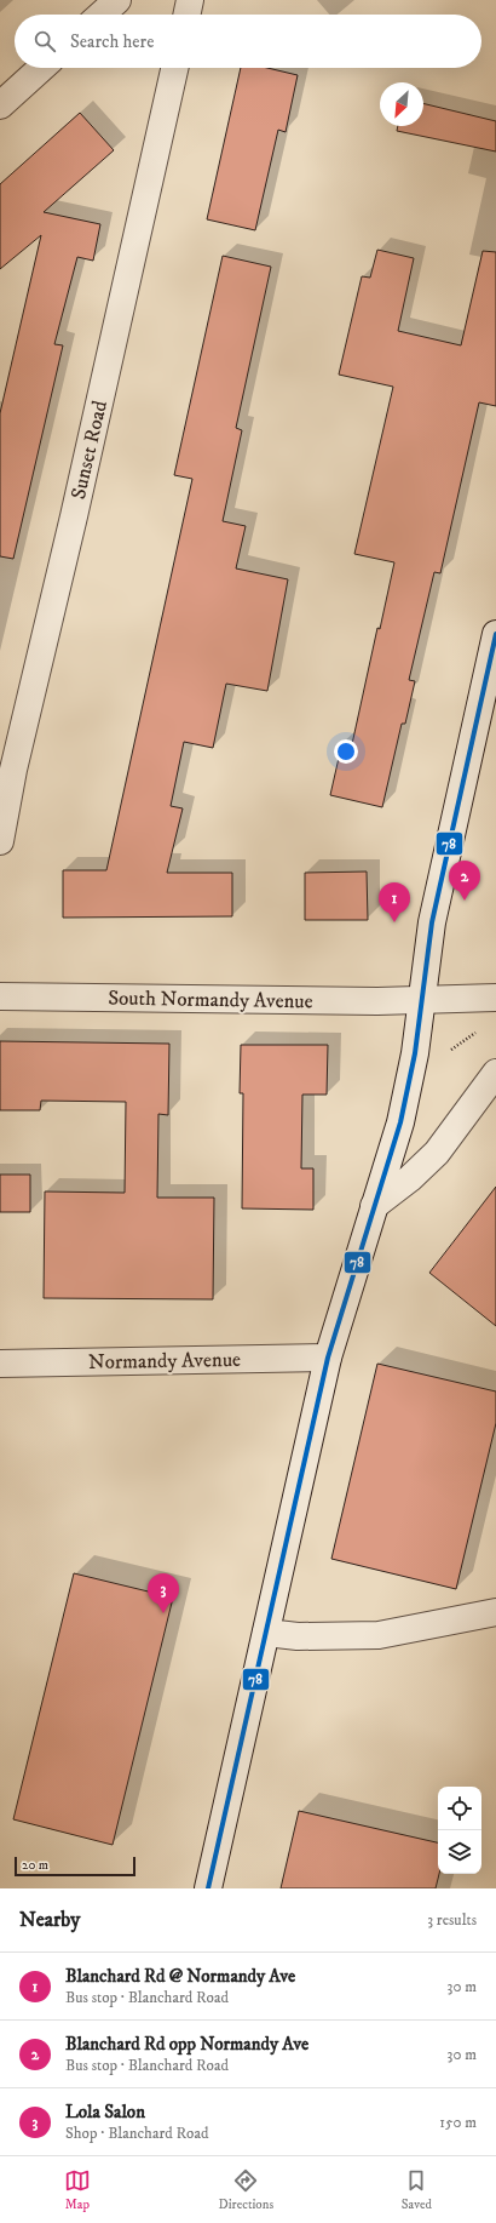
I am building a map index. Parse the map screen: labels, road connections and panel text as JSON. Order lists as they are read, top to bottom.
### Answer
{
  "streets": {
    "street": ["Sunset Road", "South Normandy Avenue", "Normandy Avenue"]
  },
  "lines": ["transit line 78"],
  "scale_bar": "20 m",
  "north": "bottom left",
  "page": {
    "search": "Search here",
    "pins": ["2", "1", "3"],
    "scale": "20 m",
    "heading": ["Nearby", "3 results"],
    "list": [
      {
        "mark": "1",
        "name": "Blanchard Rd @ Normandy Ave",
        "note": "Bus stop · Blanchard Road",
        "value": "30 m"
      },
      {
        "mark": "2",
        "name": "Blanchard Rd opp Normandy Ave",
        "note": "Bus stop · Blanchard Road",
        "value": "30 m"
      },
      {
        "mark": "3",
        "name": "Lola Salon",
        "note": "Shop · Blanchard Road",
        "value": "150 m"
      }
    ],
    "nav": ["Map", "Directions", "Saved"]
  }
}
